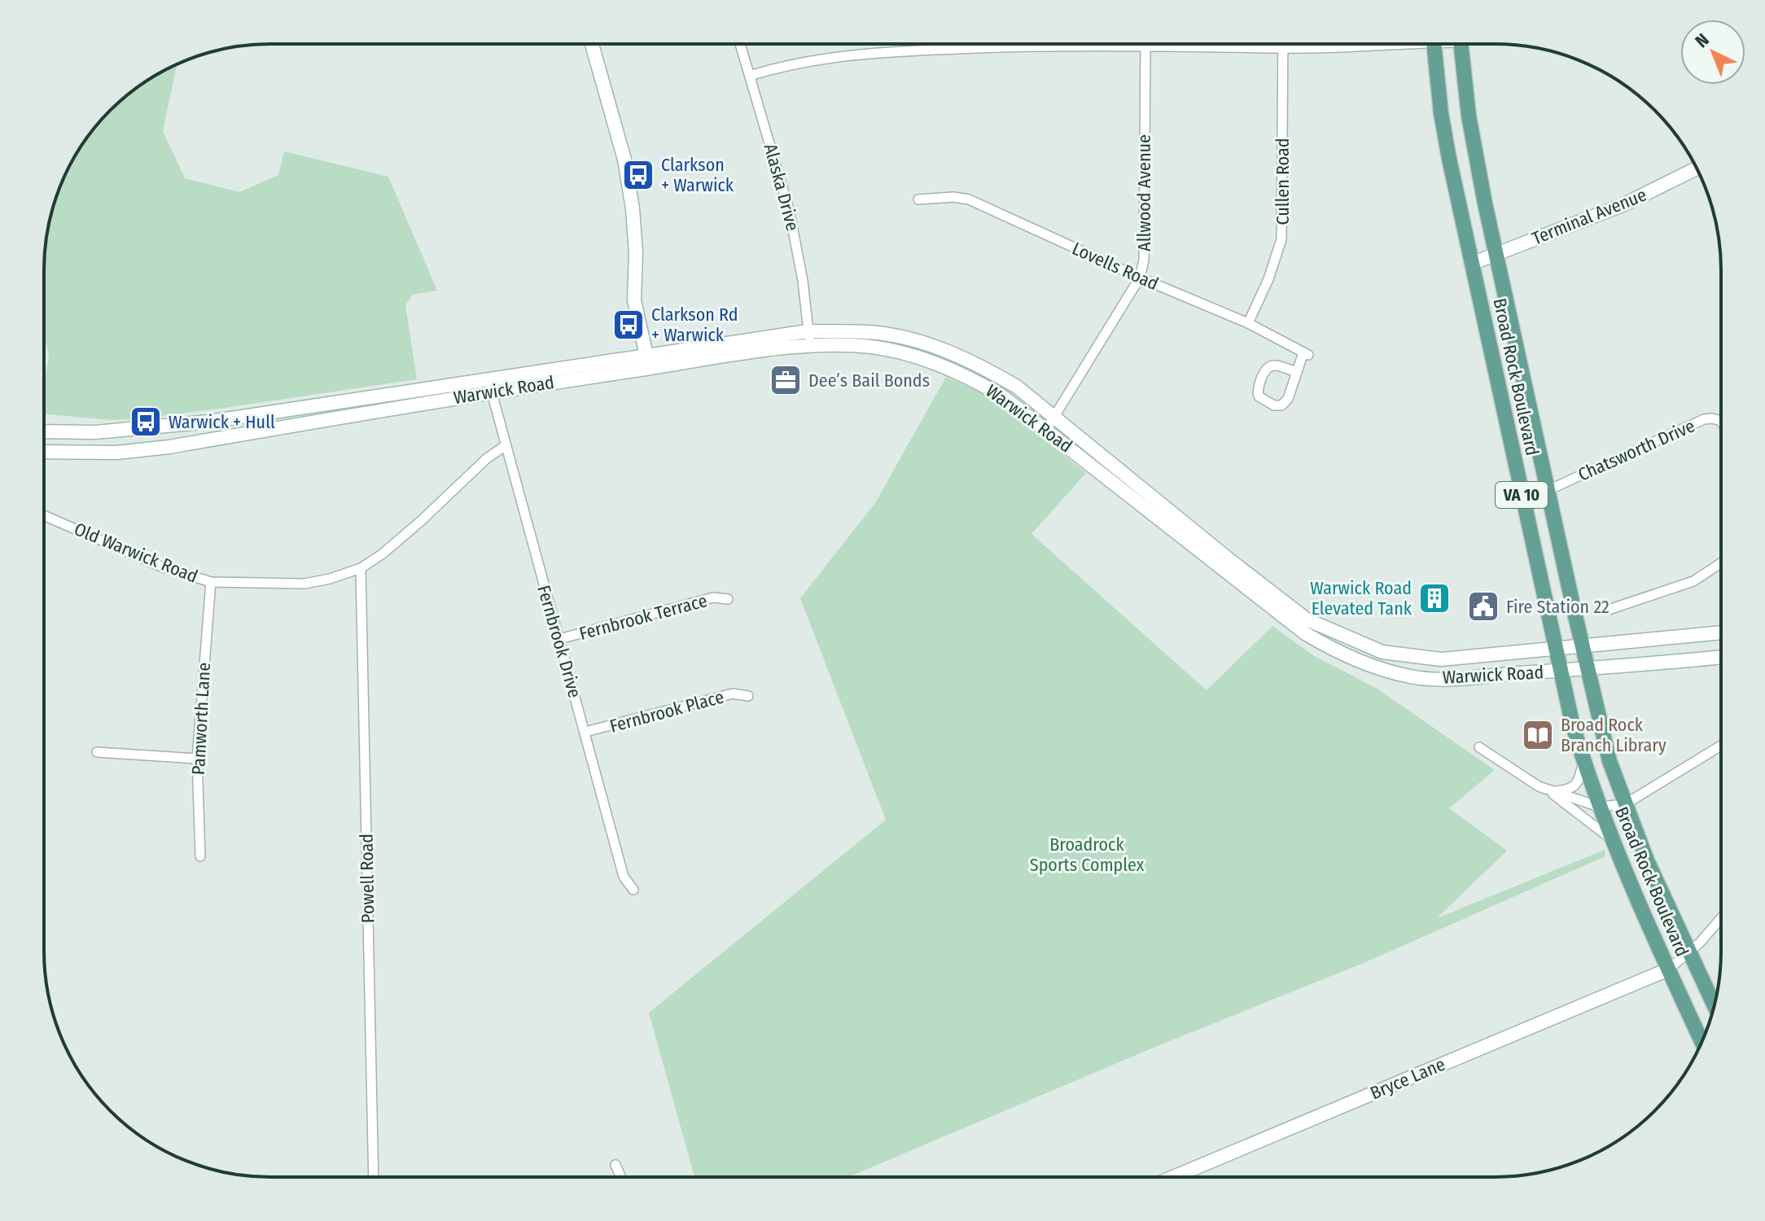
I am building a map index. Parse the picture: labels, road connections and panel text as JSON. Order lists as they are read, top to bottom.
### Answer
{
  "streets": {
    "main road": [
      "Terminal Avenue",
      "Broad Rock Boulevard",
      "Warwick Road",
      "VA 10",
      "Bryce Lane"
    ],
    "street": [
      "Cullen Road",
      "Alaska Drive",
      "Allwood Avenue",
      "Lovells Road",
      "Chatsworth Drive",
      "Old Warwick Road",
      "Fernbrook Terrace",
      "Fernbrook Drive",
      "Fernbrook Place",
      "Pamworth Lane",
      "Powell Road"
    ]
  },
  "crossings": [
    ["Cullen Road", "Lovells Road"],
    ["Alaska Drive", "Warwick Road"],
    ["Allwood Avenue", "Lovells Road"],
    ["Allwood Avenue", "Warwick Road"],
    ["Terminal Avenue", "Broad Rock Boulevard"],
    ["Broad Rock Boulevard", "Warwick Road"],
    ["Broad Rock Boulevard", "Chatsworth Drive"],
    ["Broad Rock Boulevard", "Bryce Lane"],
    ["Warwick Road", "Fernbrook Drive"],
    ["Old Warwick Road", "Fernbrook Drive"],
    ["Old Warwick Road", "Pamworth Lane"],
    ["Old Warwick Road", "Powell Road"],
    ["Fernbrook Terrace", "Fernbrook Drive"],
    ["Fernbrook Drive", "Fernbrook Place"]
  ],
  "parks": ["Broadrock Sports Complex"],
  "places": {
    "bus stop": ["Clarkson + Warwick", "Clarkson Rd + Warwick", "Warwick + Hull"],
    "office": ["Dee’s Bail Bonds"],
    "building": ["Warwick Road Elevated Tank"],
    "public building": ["Fire Station 22"],
    "library": ["Broad Rock Branch Library"]
  },
  "north": "top left"
}
